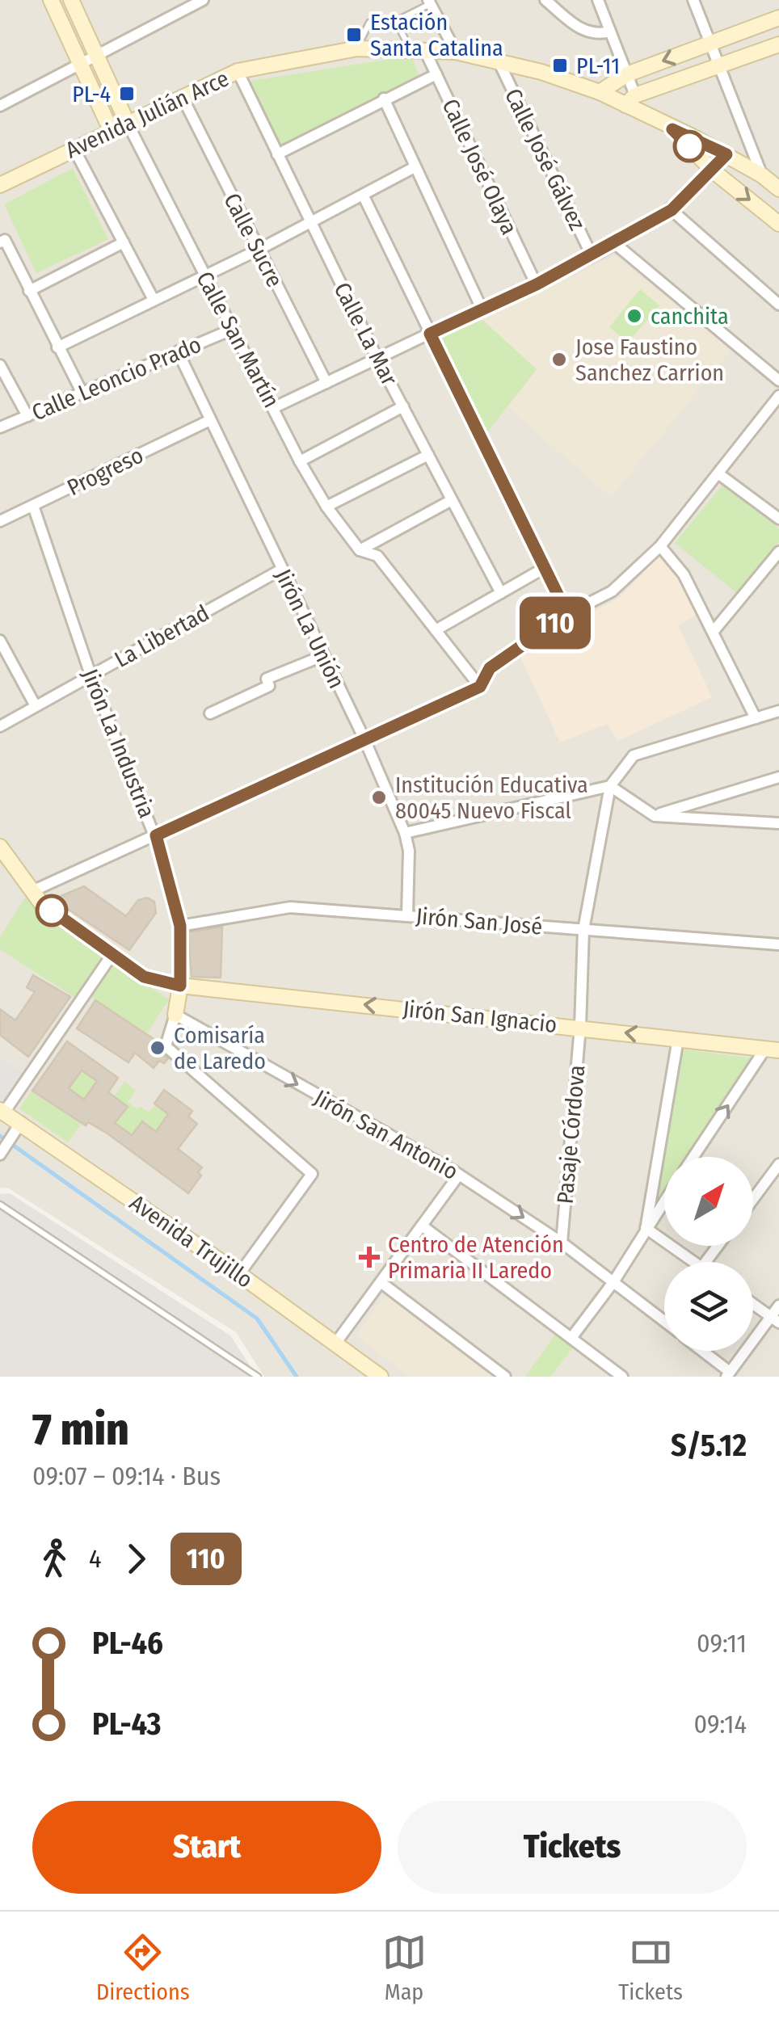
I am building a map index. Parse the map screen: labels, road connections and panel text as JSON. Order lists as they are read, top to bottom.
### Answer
{
  "streets": {
    "street": [
      "Avenida Julián Arce",
      "Calle José Gálvez",
      "Calle José Olaya",
      "Calle Sucre",
      "Calle La Mar",
      "Calle San Martín",
      "Calle Leoncio Prado",
      "Progreso",
      "Jirón La Unión",
      "La Libertad",
      "Jirón La Industria",
      "Jirón San José",
      "Jirón San Ignacio",
      "Jirón San Antonio",
      "Pasaje Córdova",
      "Avenida Trujillo"
    ]
  },
  "crossings": [
    ["Avenida Julián Arce", "Calle José Gálvez"],
    ["Avenida Julián Arce", "Calle José Olaya"],
    ["Avenida Julián Arce", "Calle Sucre"],
    ["Avenida Julián Arce", "Calle La Mar"],
    ["Avenida Julián Arce", "Calle San Martín"],
    ["Calle San Martín", "Calle Leoncio Prado"],
    ["Calle Leoncio Prado", "Jirón La Unión"],
    ["Progreso", "Jirón La Unión"],
    ["Progreso", "Jirón La Industria"],
    ["Jirón La Unión", "La Libertad"],
    ["Jirón La Unión", "Jirón San José"],
    ["La Libertad", "Jirón La Industria"],
    ["Jirón La Industria", "Jirón San José"],
    ["Jirón La Industria", "Jirón San Ignacio"],
    ["Jirón San José", "Pasaje Córdova"],
    ["Jirón San Ignacio", "Pasaje Córdova"],
    ["Jirón San Antonio", "Pasaje Córdova"]
  ],
  "one_way": ["Jirón San Ignacio", "Jirón San Antonio"],
  "places": {
    "transit": ["Estación Santa Catalina", "PL-11", "PL-4"],
    "other": [
      "canchita",
      "Jose Faustino Sanchez Carrion",
      "Institución Educativa 80045 Nuevo Fiscal",
      "Comisaría de Laredo"
    ],
    "health": ["Centro de Atención Primaria II Laredo"]
  },
  "lines": ["bus line 110"],
  "north": "top right",
  "page": {
    "on_map": "110",
    "heading": ["7 min", "09:07 – 09:14 · Bus", "S/5.12"],
    "legs": ["4", "110"],
    "list": [
      {
        "name": "PL-46",
        "value": "09:11"
      },
      {
        "name": "PL-43",
        "value": "09:14"
      }
    ],
    "buttons": ["Start", "Tickets"],
    "tabs": ["Directions", "Map", "Tickets"]
  }
}
